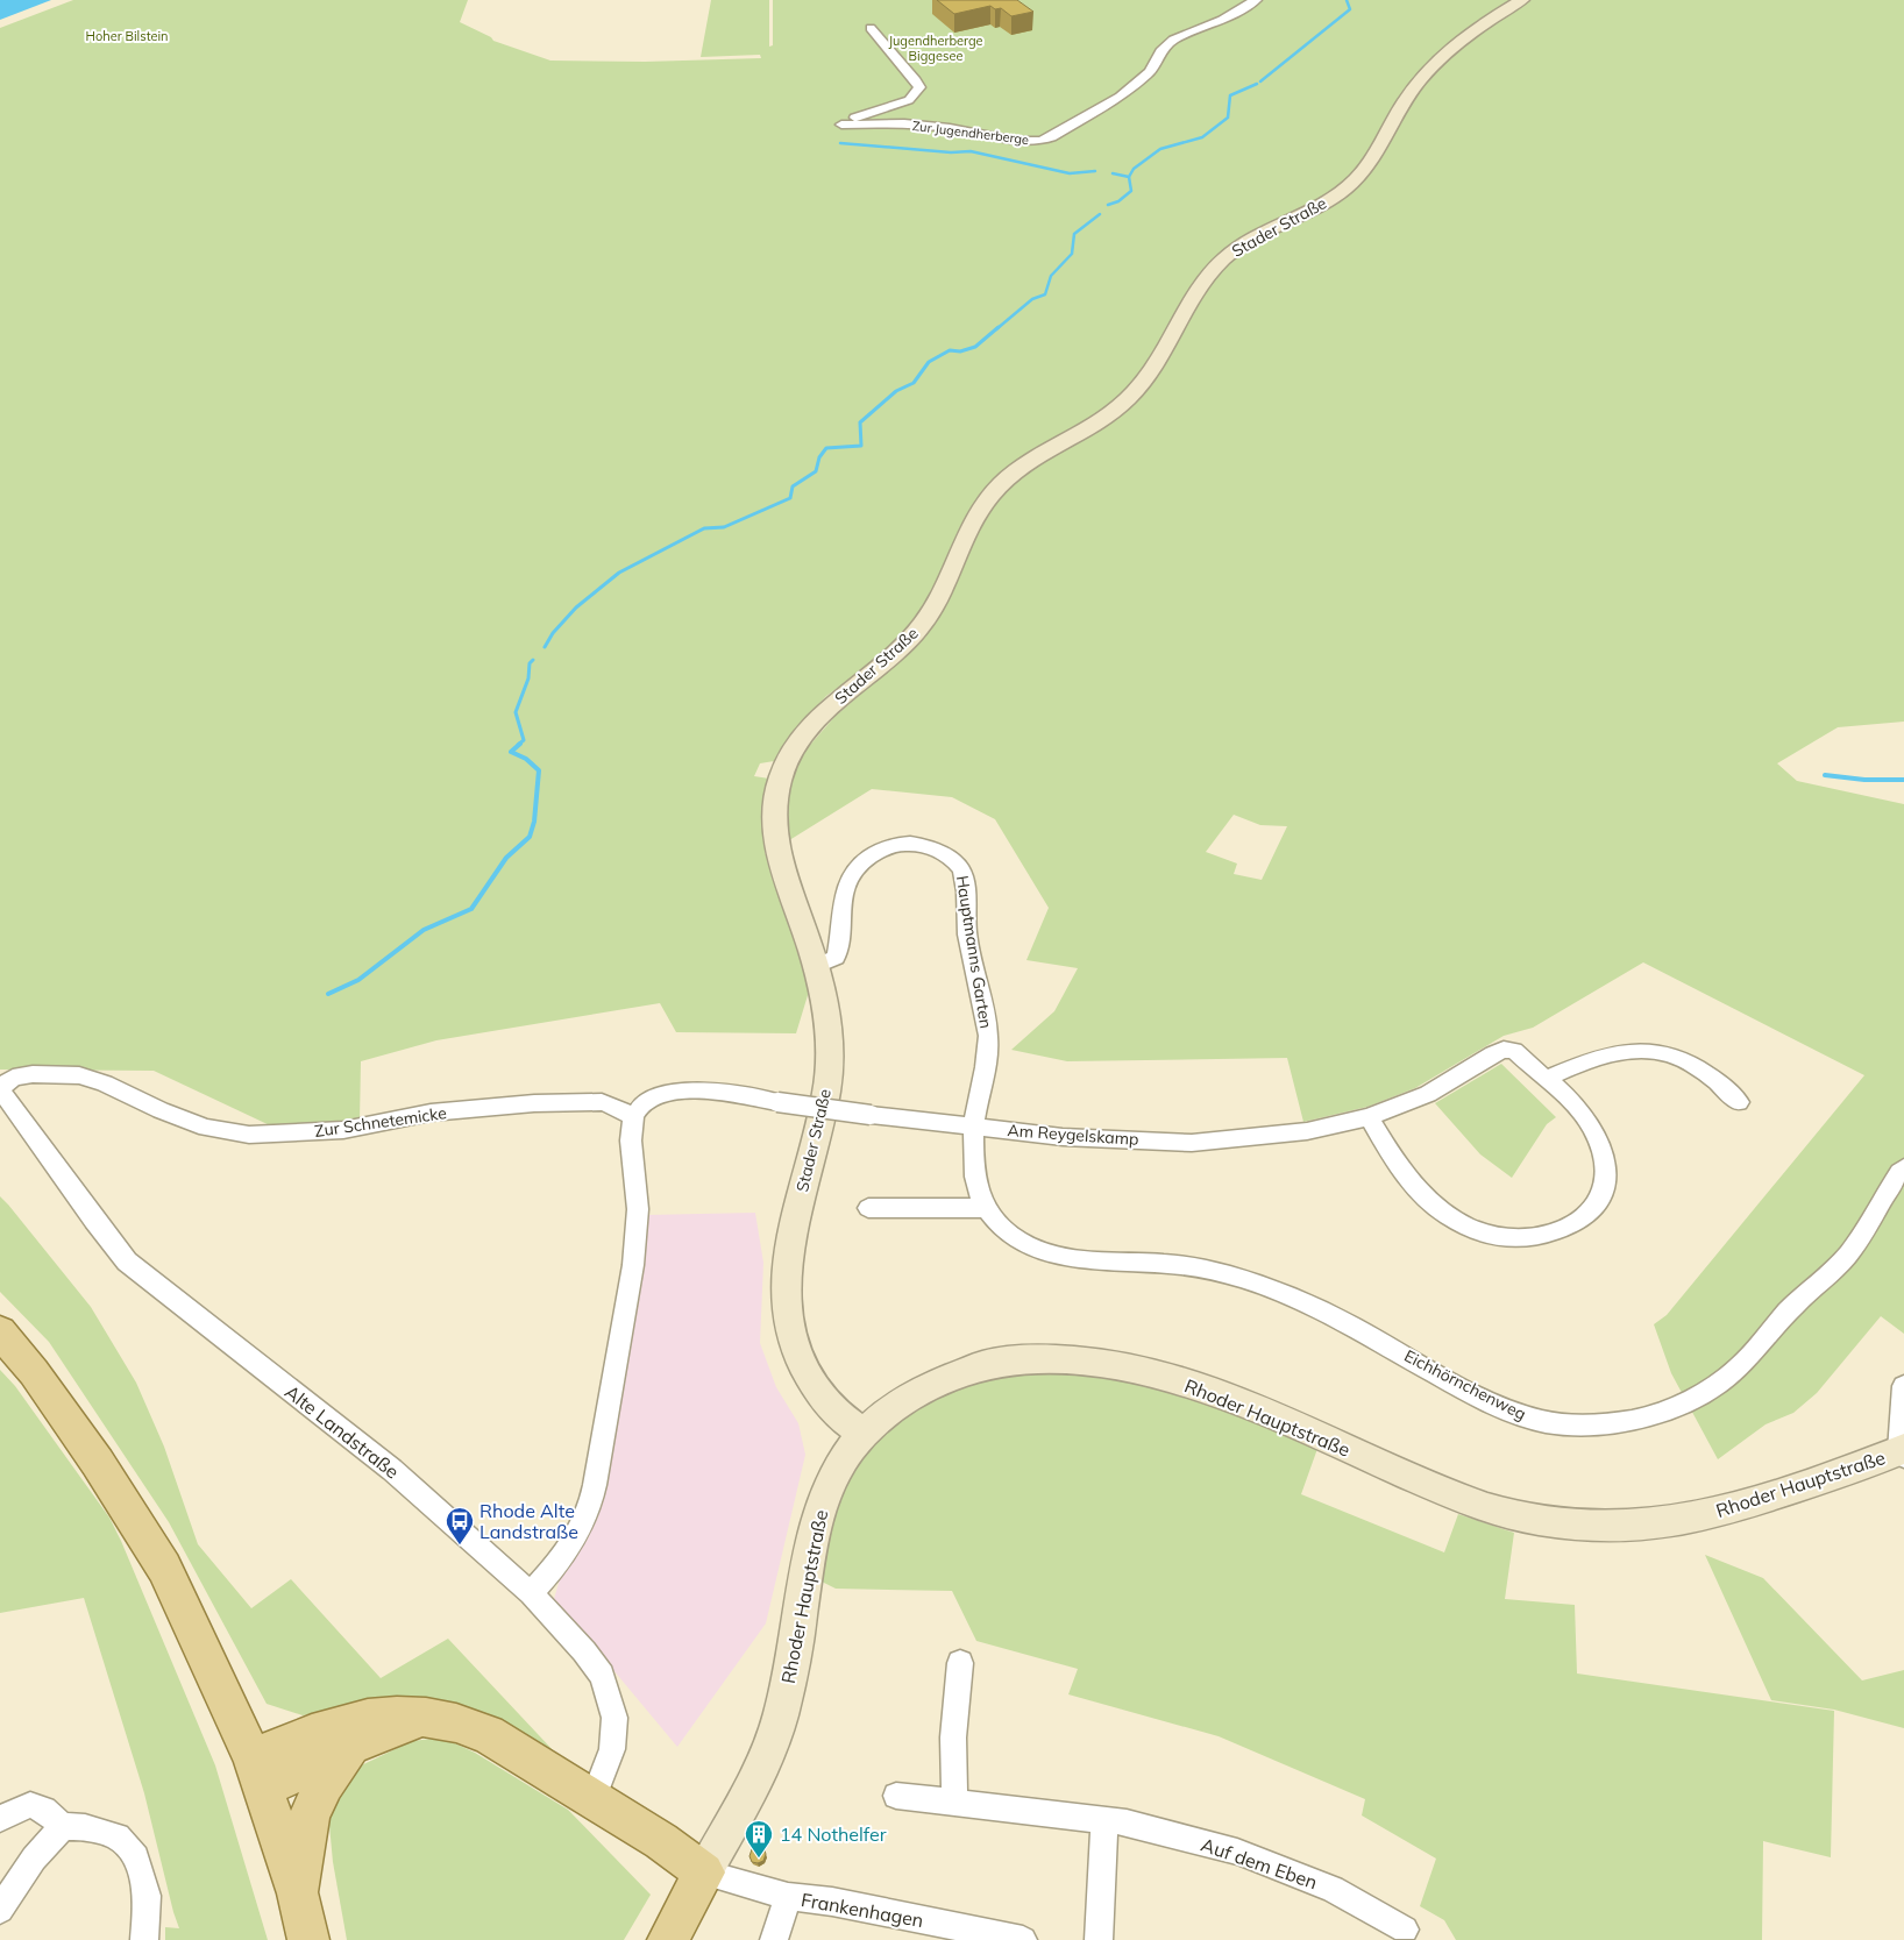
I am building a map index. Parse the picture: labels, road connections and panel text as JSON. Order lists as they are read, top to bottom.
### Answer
{
  "streets": {
    "street": [
      "Zur Jugendherberge",
      "Stader Straße",
      "Hauptmanns Garten",
      "Zur Schnetemicke",
      "Am Reygelskamp",
      "Eichhörnchenweg",
      "Rhoder Hauptstraße",
      "Alte Landstraße",
      "Auf dem Eben",
      "Frankenhagen"
    ]
  },
  "crossings": [
    ["Stader Straße", "Hauptmanns Garten"],
    ["Stader Straße", "Rhoder Hauptstraße"],
    ["Hauptmanns Garten", "Am Reygelskamp"],
    ["Hauptmanns Garten", "Eichhörnchenweg"],
    ["Zur Schnetemicke", "Am Reygelskamp"],
    ["Zur Schnetemicke", "Alte Landstraße"],
    ["Am Reygelskamp", "Eichhörnchenweg"],
    ["Rhoder Hauptstraße", "Frankenhagen"]
  ],
  "parks": ["Hoher Bilstein", "Jugendherberge Biggesee"],
  "places": {
    "bus stop": ["Rhode Alte Landstraße"],
    "building": ["14 Nothelfer"]
  }
}
